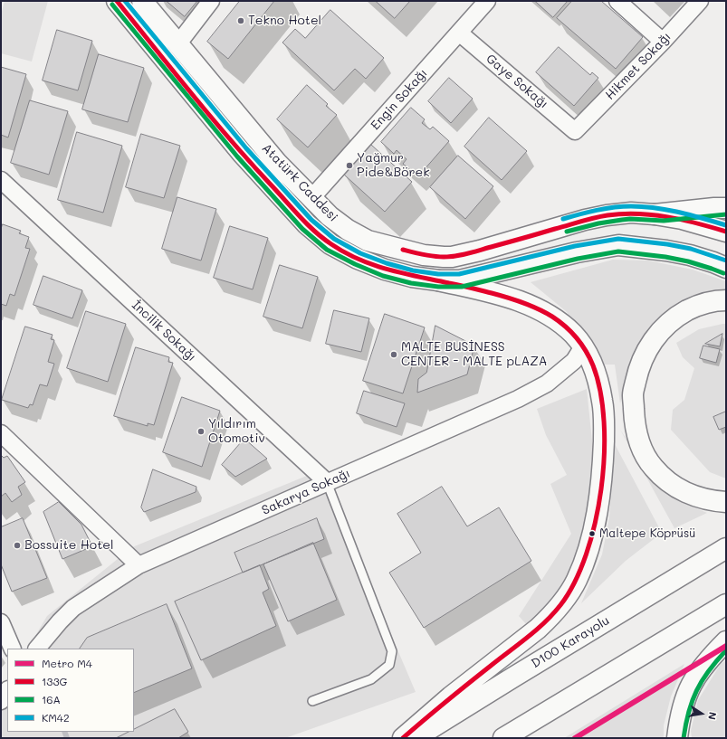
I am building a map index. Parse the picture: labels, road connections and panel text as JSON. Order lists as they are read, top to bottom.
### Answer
{
  "streets": {
    "main road": ["Atatürk Caddesi", "D100 Karayolu"],
    "street": [
      "Hikmet Sokağı",
      "Gaye Sokağı",
      "Engin Sokağı",
      "İncilik Sokağı",
      "Sakarya Sokağı"
    ]
  },
  "crossings": [
    ["Hikmet Sokağı", "Gaye Sokağı"],
    ["Gaye Sokağı", "Engin Sokağı"],
    ["Engin Sokağı", "Atatürk Caddesi"],
    ["İncilik Sokağı", "Sakarya Sokağı"]
  ],
  "places": [
    "Tekno Hotel",
    "Yağmur Pide&Börek",
    "MALTE BUSİNESS CENTER - MALTE pLAZA",
    "Yıldırım Otomotiv",
    "Maltepe Köprüsü",
    "Bossuite Hotel"
  ],
  "lines": [
    "transit line 133G",
    "transit line KM42",
    "transit line 16A",
    "metro line M4"
  ],
  "legend": [
    "Metro M4",
    "133G",
    "16A",
    "KM42"
  ],
  "north": "right"
}
